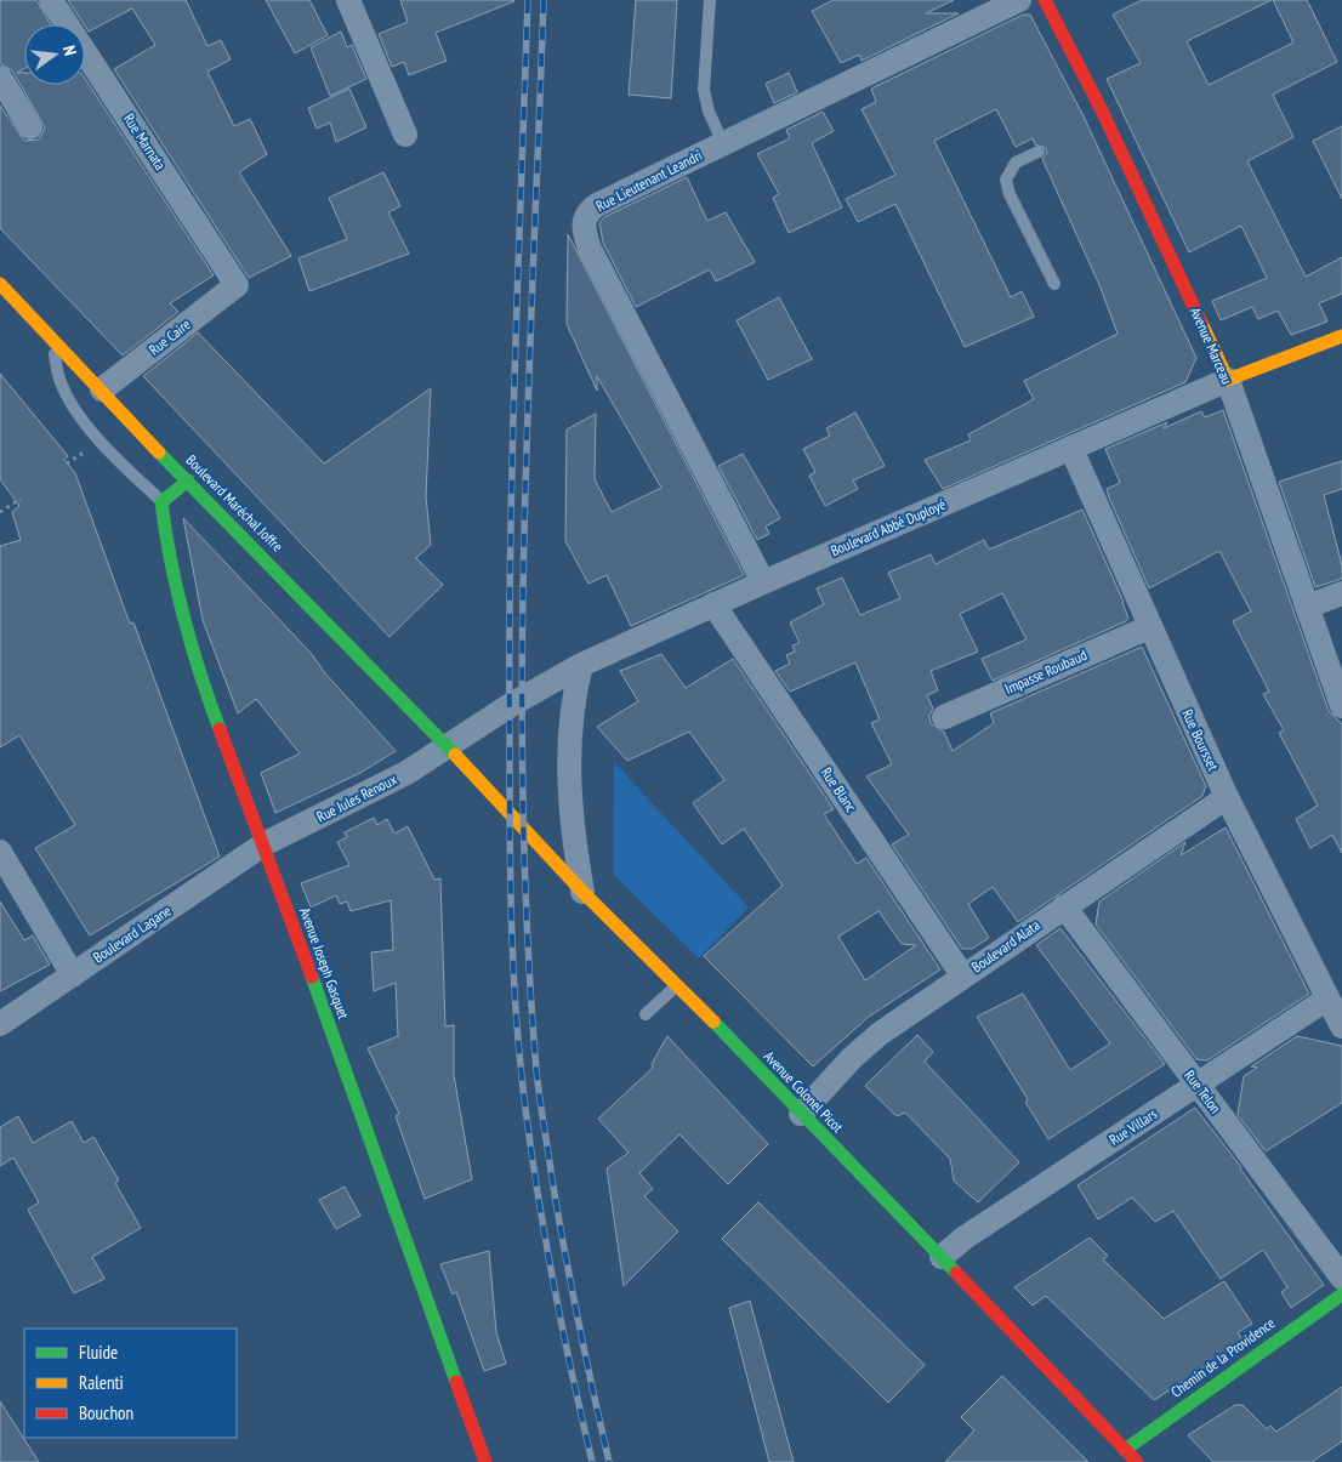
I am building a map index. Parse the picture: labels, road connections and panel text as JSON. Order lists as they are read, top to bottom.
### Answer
{
  "streets": {
    "main road": [
      "Avenue Marceau",
      "Boulevard Maréchal Joffre",
      "Boulevard Abbé Duployé",
      "Avenue Joseph Gasquet",
      "Avenue Colonel Picot",
      "Chemin de la Providence"
    ],
    "street": [
      "Rue Marnata",
      "Rue Lieutenant Leandri",
      "Rue Caire",
      "Impasse Roubaud",
      "Rue Boursset",
      "Rue Blanc",
      "Rue Jules Renoux",
      "Boulevard Lagane",
      "Boulevard Alata",
      "Rue Telon",
      "Rue Villars"
    ]
  },
  "crossings": [
    ["Rue Marnata", "Rue Caire"],
    ["Rue Lieutenant Leandri", "Boulevard Abbé Duployé"],
    ["Rue Caire", "Boulevard Maréchal Joffre"],
    ["Avenue Marceau", "Boulevard Abbé Duployé"],
    ["Boulevard Maréchal Joffre", "Boulevard Abbé Duployé"],
    ["Boulevard Maréchal Joffre", "Rue Jules Renoux"],
    ["Boulevard Maréchal Joffre", "Avenue Colonel Picot"],
    ["Boulevard Abbé Duployé", "Rue Boursset"],
    ["Boulevard Abbé Duployé", "Rue Blanc"],
    ["Boulevard Abbé Duployé", "Rue Jules Renoux"],
    ["Boulevard Abbé Duployé", "Avenue Colonel Picot"],
    ["Impasse Roubaud", "Rue Boursset"],
    ["Rue Boursset", "Boulevard Alata"],
    ["Rue Boursset", "Rue Villars"],
    ["Rue Blanc", "Boulevard Alata"],
    ["Rue Jules Renoux", "Boulevard Lagane"],
    ["Rue Jules Renoux", "Avenue Joseph Gasquet"],
    ["Rue Jules Renoux", "Avenue Colonel Picot"],
    ["Boulevard Lagane", "Avenue Joseph Gasquet"],
    ["Boulevard Alata", "Avenue Colonel Picot"],
    ["Boulevard Alata", "Rue Telon"],
    ["Avenue Colonel Picot", "Rue Villars"],
    ["Avenue Colonel Picot", "Chemin de la Providence"],
    ["Rue Telon", "Rue Villars"]
  ],
  "legend": ["Fluide", "Ralenti", "Bouchon"],
  "north": "right"
}
